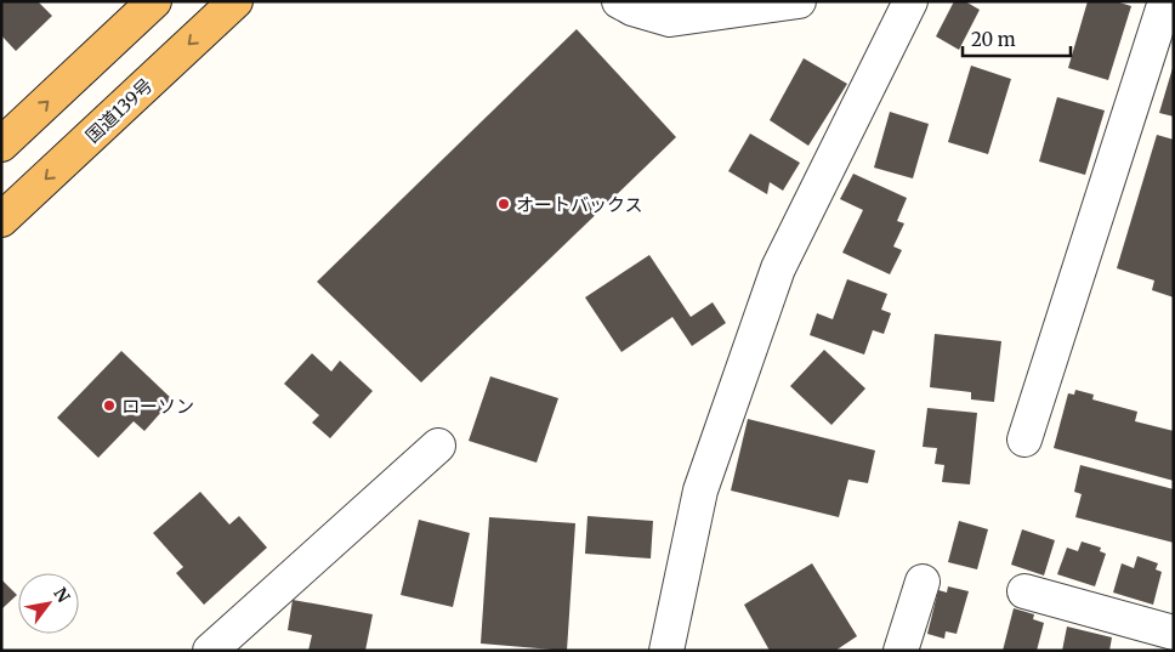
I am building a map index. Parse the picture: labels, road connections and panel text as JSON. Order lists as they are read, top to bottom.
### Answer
{
  "streets": {
    "highway": ["国道139号"]
  },
  "places": ["オートバックス", "ローソン"],
  "scale_bar": "20 m",
  "north": "top right"
}
